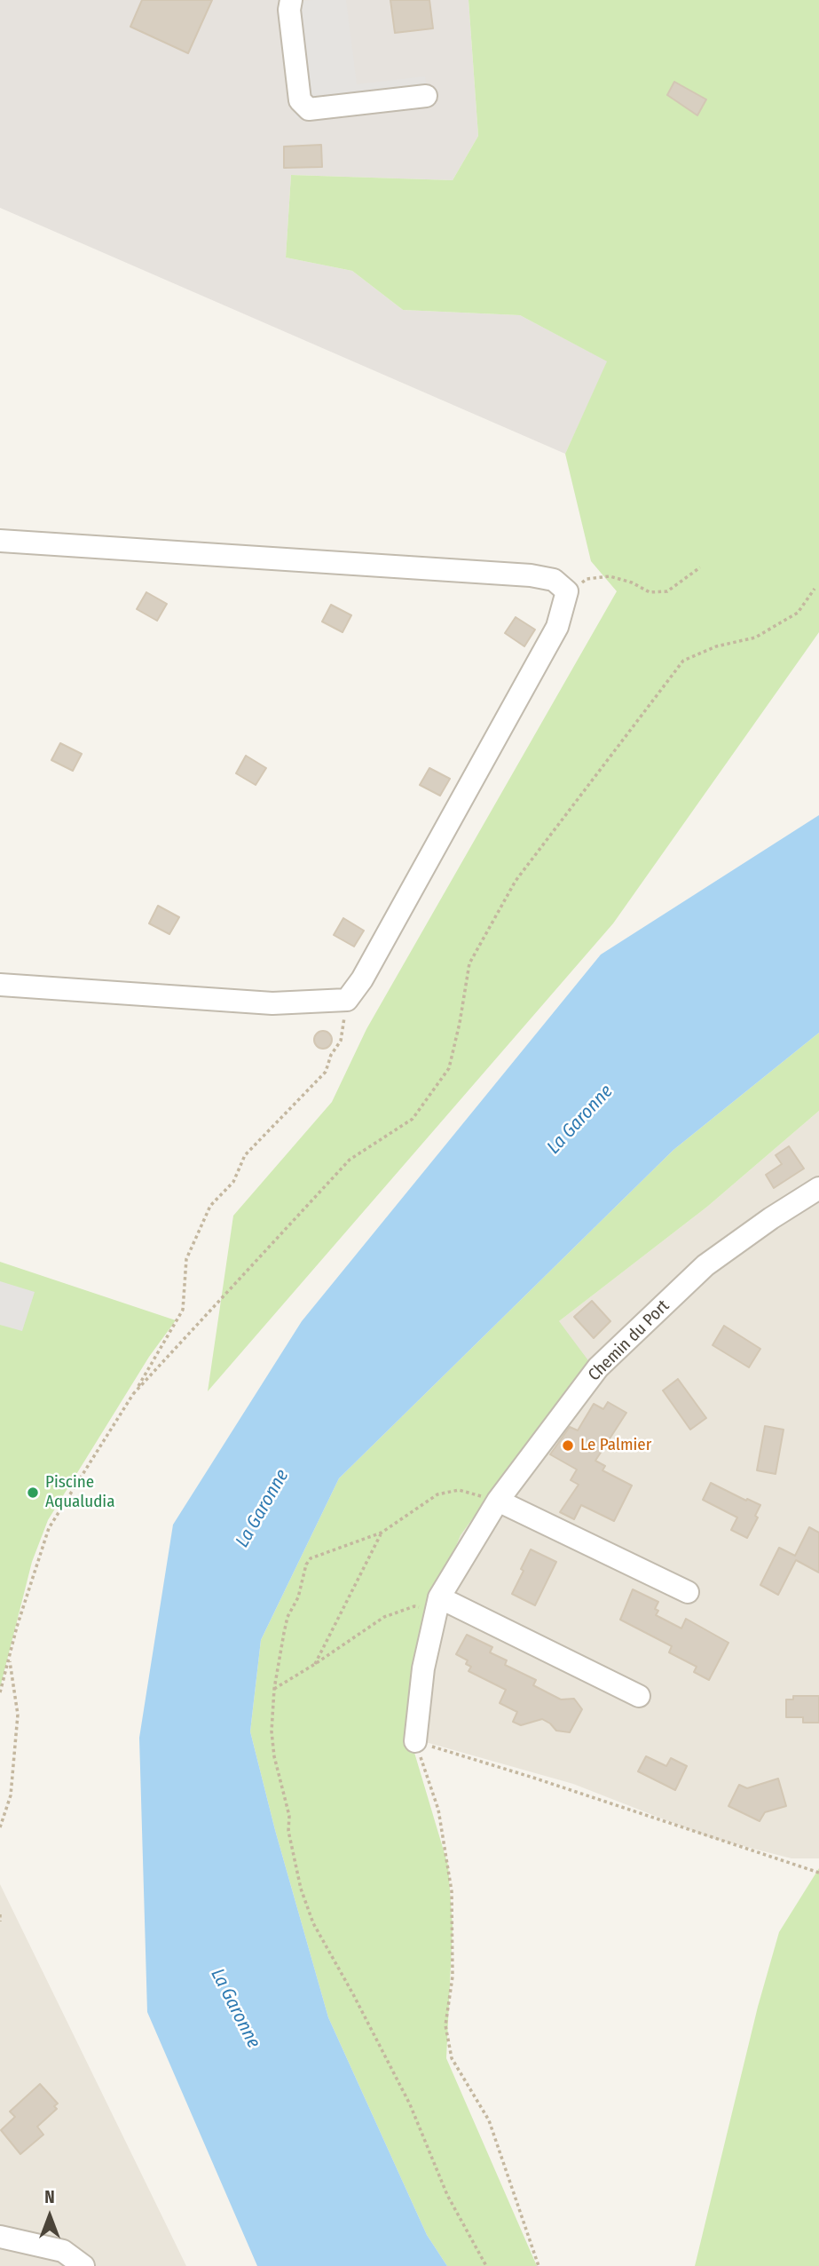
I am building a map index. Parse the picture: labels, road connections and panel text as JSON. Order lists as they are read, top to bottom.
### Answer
{
  "streets": {
    "street": ["Chemin du Port"]
  },
  "water": ["La Garonne"],
  "places": ["Le Palmier", "Piscine Aqualudia"],
  "north": "top"
}
